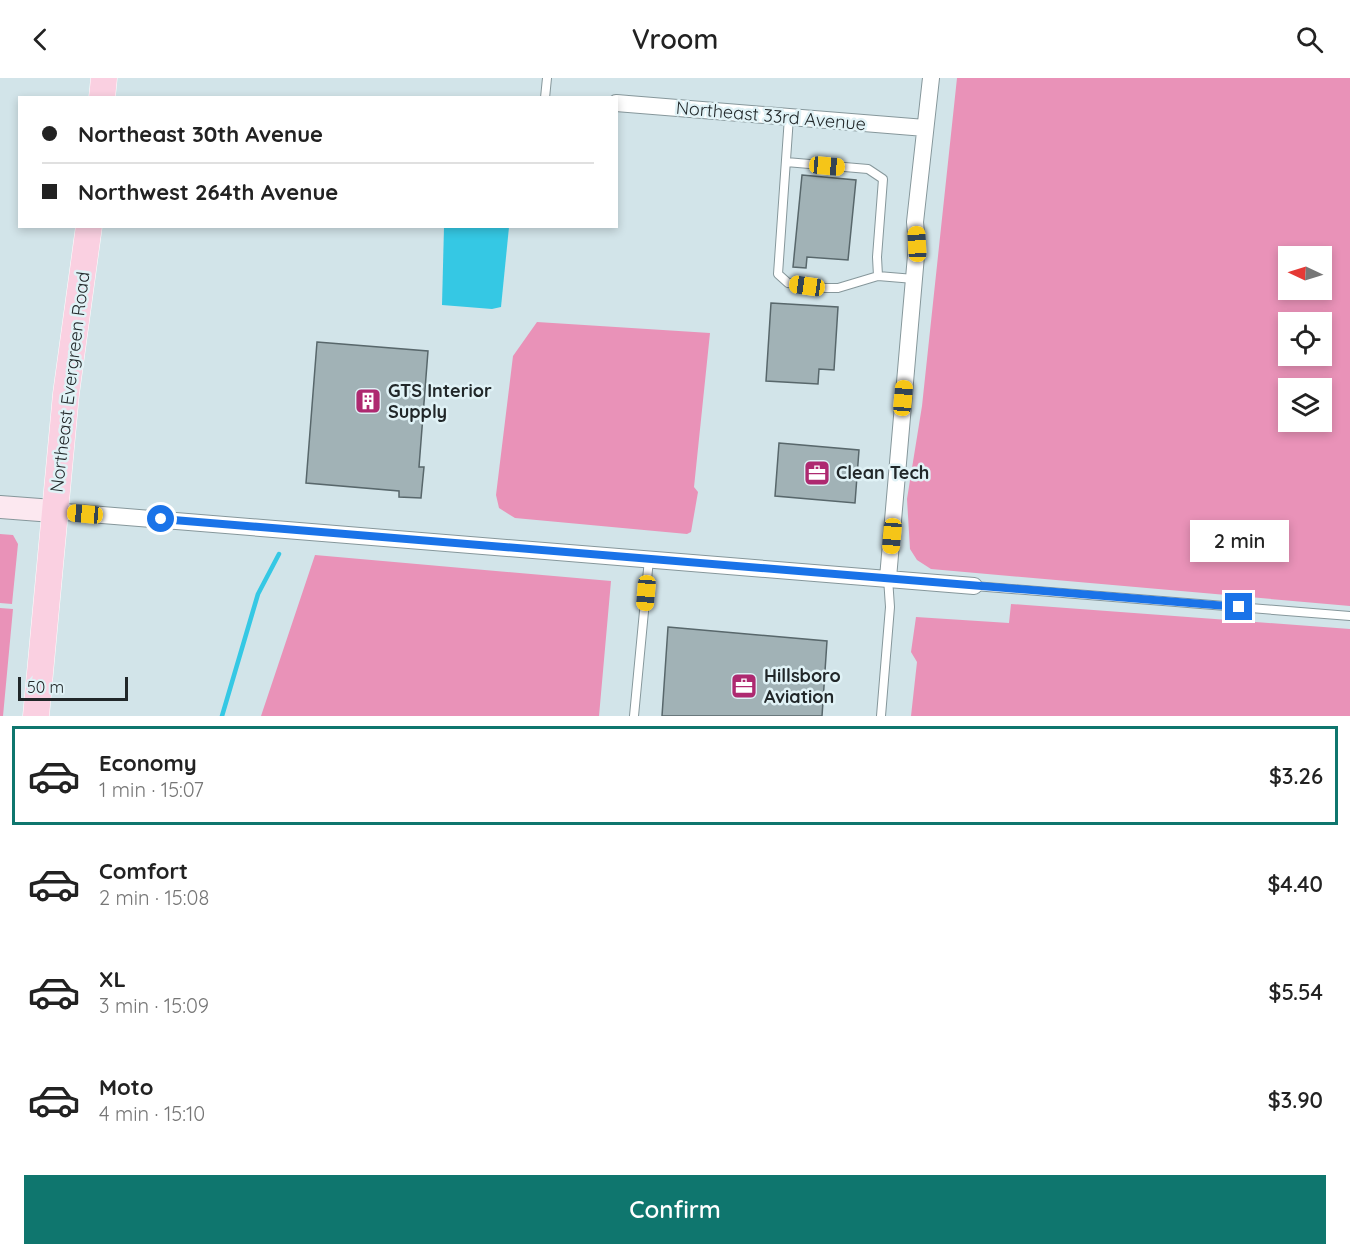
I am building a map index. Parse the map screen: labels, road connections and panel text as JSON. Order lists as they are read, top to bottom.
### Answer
{
  "streets": {
    "main road": ["Northeast Evergreen Road"],
    "street": ["Northeast 33rd Avenue"]
  },
  "places": {
    "building": ["GTS Interior Supply"],
    "office": ["Clean Tech", "Hillsboro Aviation"]
  },
  "scale_bar": "50 m",
  "north": "left",
  "page": {
    "header": "Vroom",
    "banner": ["Northeast 30th Avenue", "Northwest 264th Avenue"],
    "bubble": "2 min",
    "scale": "50 m",
    "list": [
      {
        "name": "Economy",
        "note": "1 min · 15:07",
        "value": "$3.26"
      },
      {
        "name": "Comfort",
        "note": "2 min · 15:08",
        "value": "$4.40"
      },
      {
        "name": "XL",
        "note": "3 min · 15:09",
        "value": "$5.54"
      },
      {
        "name": "Moto",
        "note": "4 min · 15:10",
        "value": "$3.90"
      }
    ],
    "buttons": "Confirm"
  }
}
